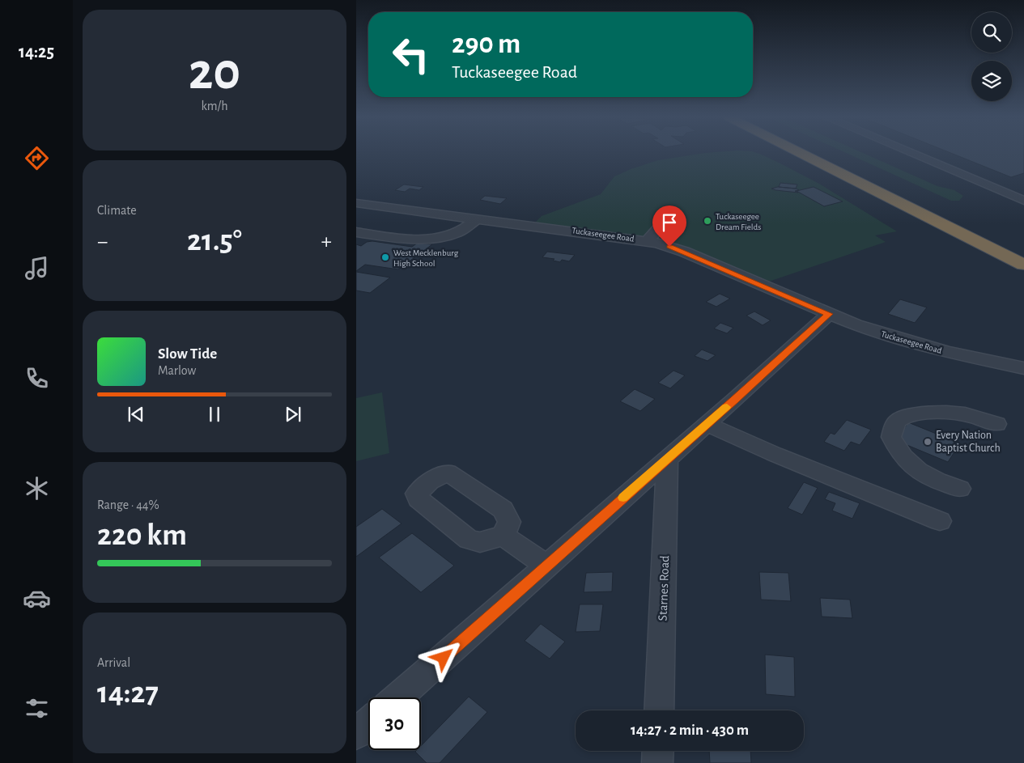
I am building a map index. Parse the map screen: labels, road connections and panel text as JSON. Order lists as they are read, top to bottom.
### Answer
{
  "streets": {
    "street": ["Tuckaseegee Road", "Starnes Road"]
  },
  "places": ["Tuckaseegee Dream Fields", "West Mecklenburg High School", "Every Nation Baptist Church"],
  "page": {
    "tabs": "14:25",
    "tile": [
      ["20", "km/h"],
      "Climate",
      ["Range · 44%", "220 km"],
      ["Arrival", "14:27"]
    ],
    "turn": ["290 m", "Tuckaseegee Road"],
    "heat": ["−", "21.5°", "+"],
    "song": ["Slow Tide", "Marlow"],
    "limit": "30",
    "trip": "14:27 · 2 min · 430 m"
  }
}
